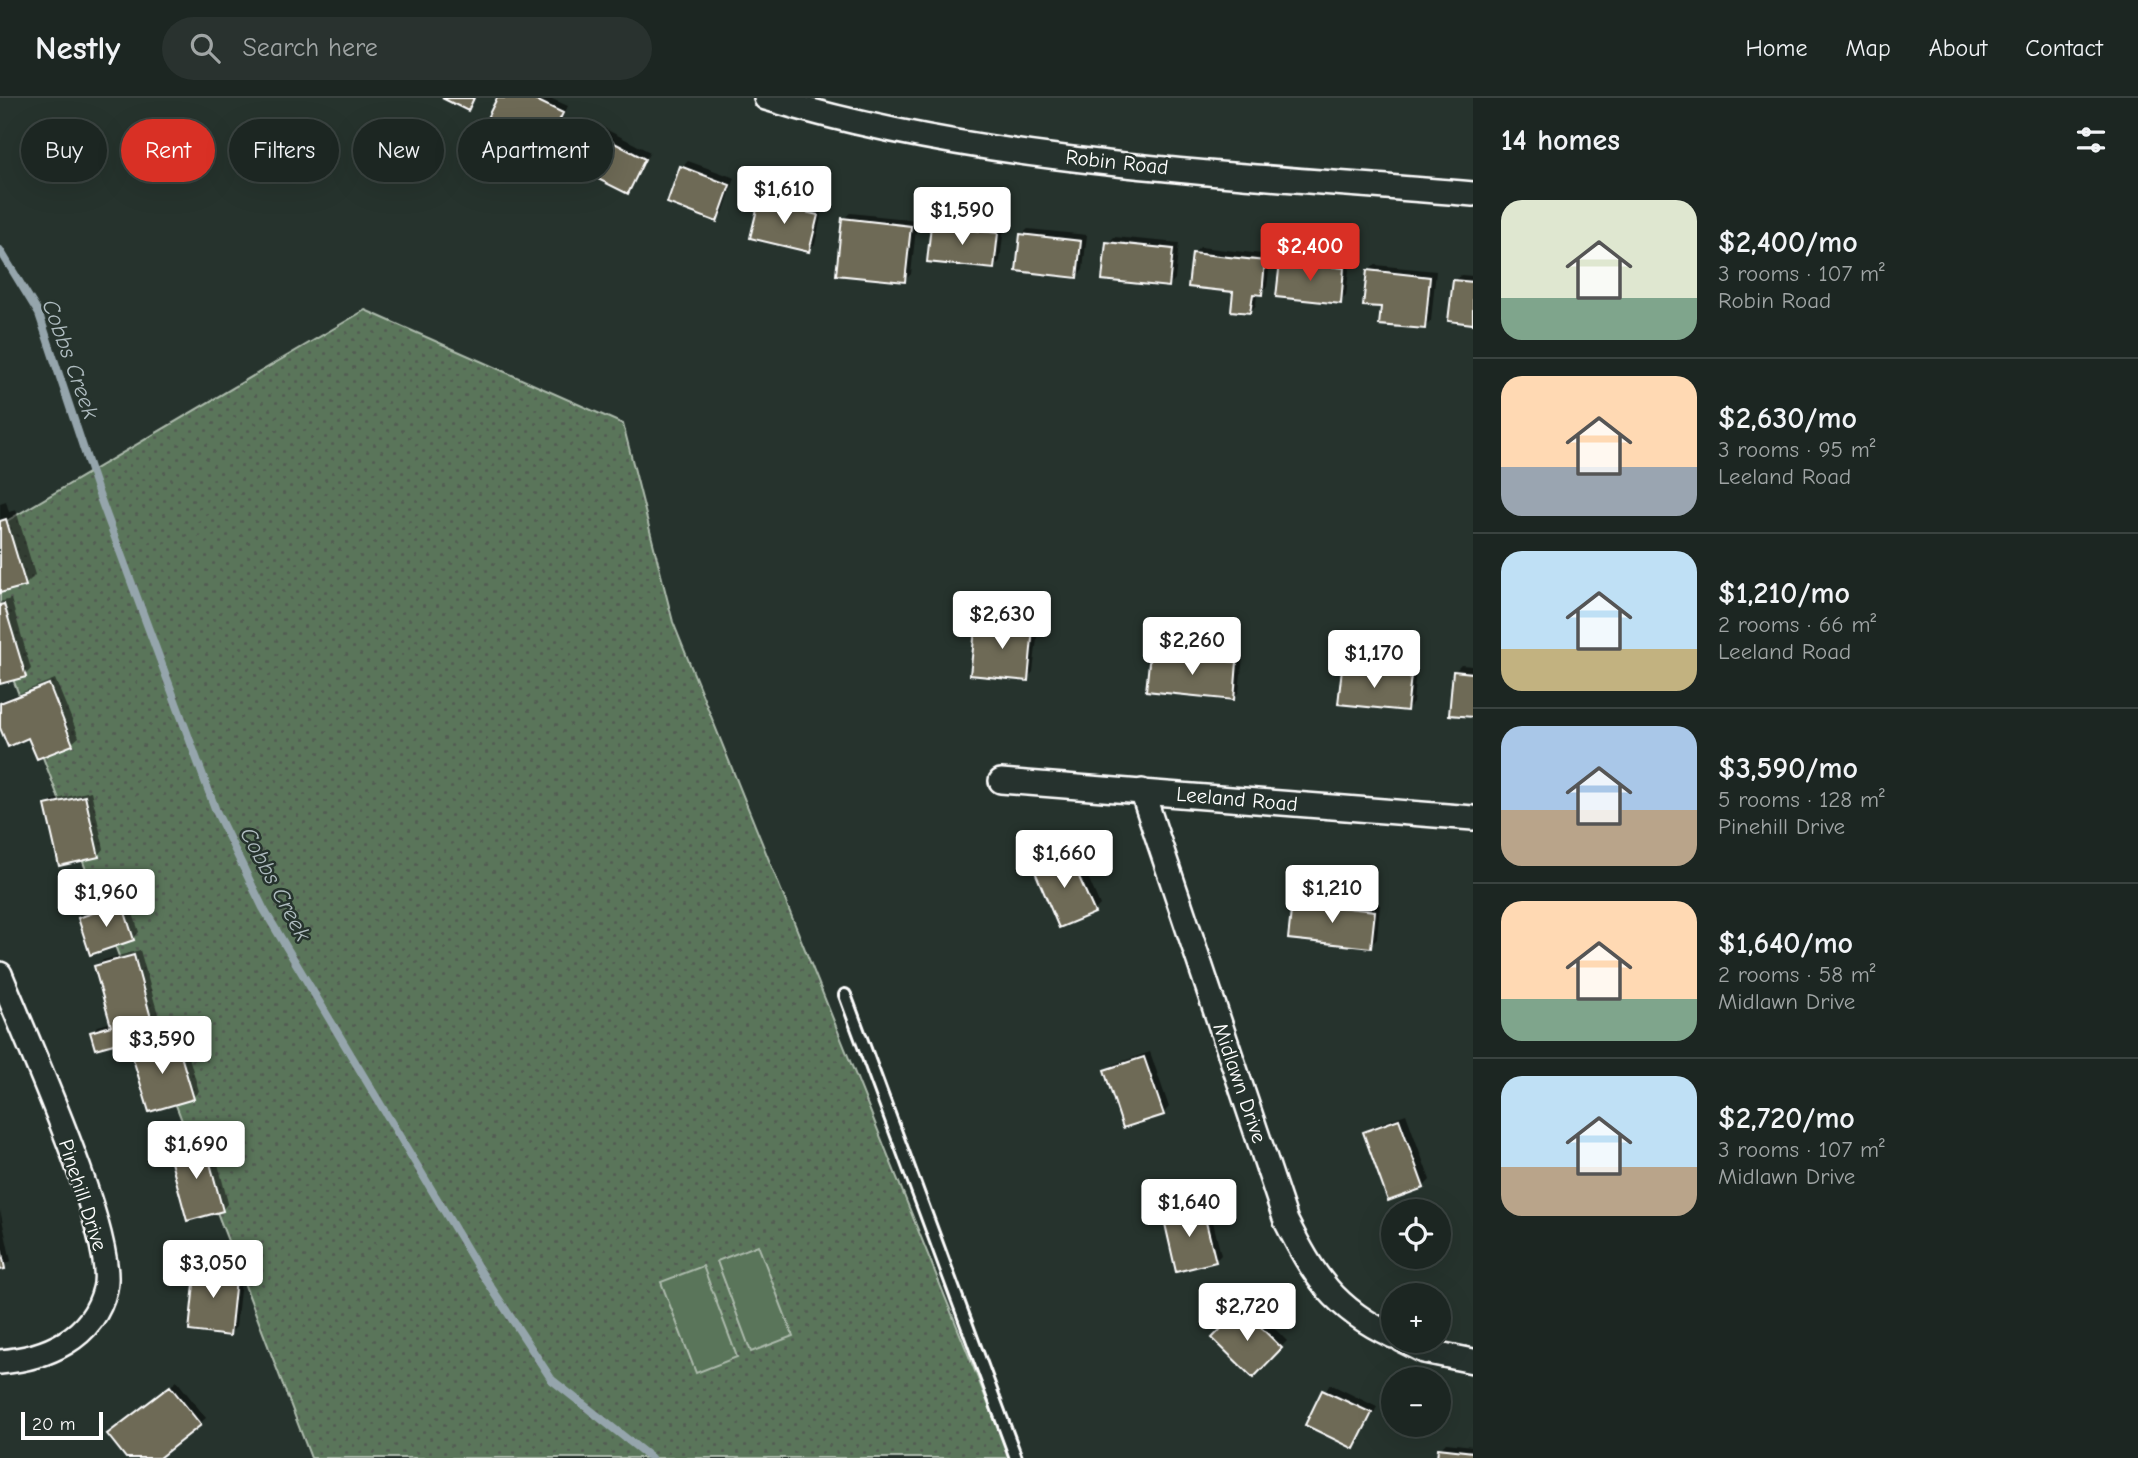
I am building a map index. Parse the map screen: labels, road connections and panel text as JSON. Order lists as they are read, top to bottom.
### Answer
{
  "streets": {
    "street": [
      "Robin Road",
      "Leeland Road",
      "Midlawn Drive",
      "Pinehill Drive"
    ]
  },
  "crossings": [
    ["Leeland Road", "Midlawn Drive"]
  ],
  "water": ["Cobbs Creek"],
  "scale_bar": "20 m",
  "page": {
    "header": "Nestly",
    "search": "Search here",
    "nav": [
      "Home",
      "Map",
      "About",
      "Contact"
    ],
    "heading": "14 homes",
    "chip": [
      "Buy",
      "Rent",
      "Filters",
      "New",
      "Apartment"
    ],
    "price": [
      "$1,610",
      "$1,590",
      "$2,400",
      "$2,630",
      "$2,260",
      "$1,170",
      "$1,660",
      "$1,210",
      "$1,960",
      "$3,590",
      "$1,690",
      "$1,640",
      "$3,050",
      "$2,720"
    ],
    "list": [
      {
        "name": "$2,400/mo",
        "note": "3 rooms · 107 m² · Robin Road"
      },
      {
        "name": "$2,630/mo",
        "note": "3 rooms · 95 m² · Leeland Road"
      },
      {
        "name": "$1,210/mo",
        "note": "2 rooms · 66 m² · Leeland Road"
      },
      {
        "name": "$3,590/mo",
        "note": "5 rooms · 128 m² · Pinehill Drive"
      },
      {
        "name": "$1,640/mo",
        "note": "2 rooms · 58 m² · Midlawn Drive"
      },
      {
        "name": "$2,720/mo",
        "note": "3 rooms · 107 m² · Midlawn Drive"
      }
    ],
    "map_buttons": ["+", "−"],
    "scale": "20 m"
  }
}
